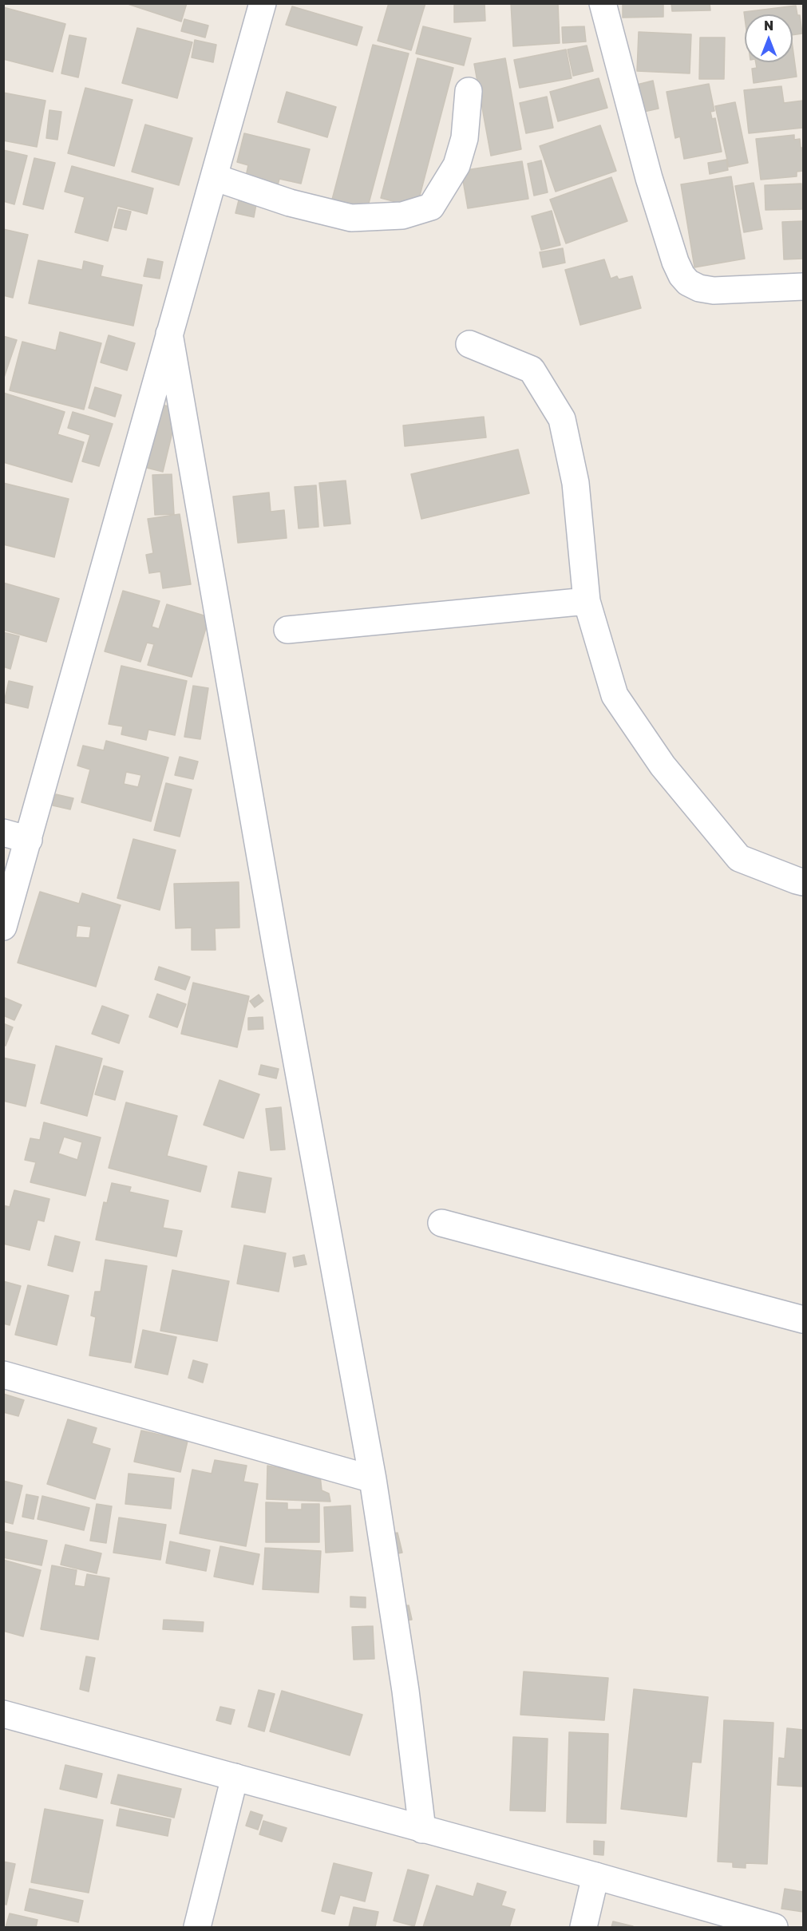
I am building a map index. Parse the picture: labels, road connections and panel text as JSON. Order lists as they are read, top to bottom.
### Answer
{
  "north": "top"
}
